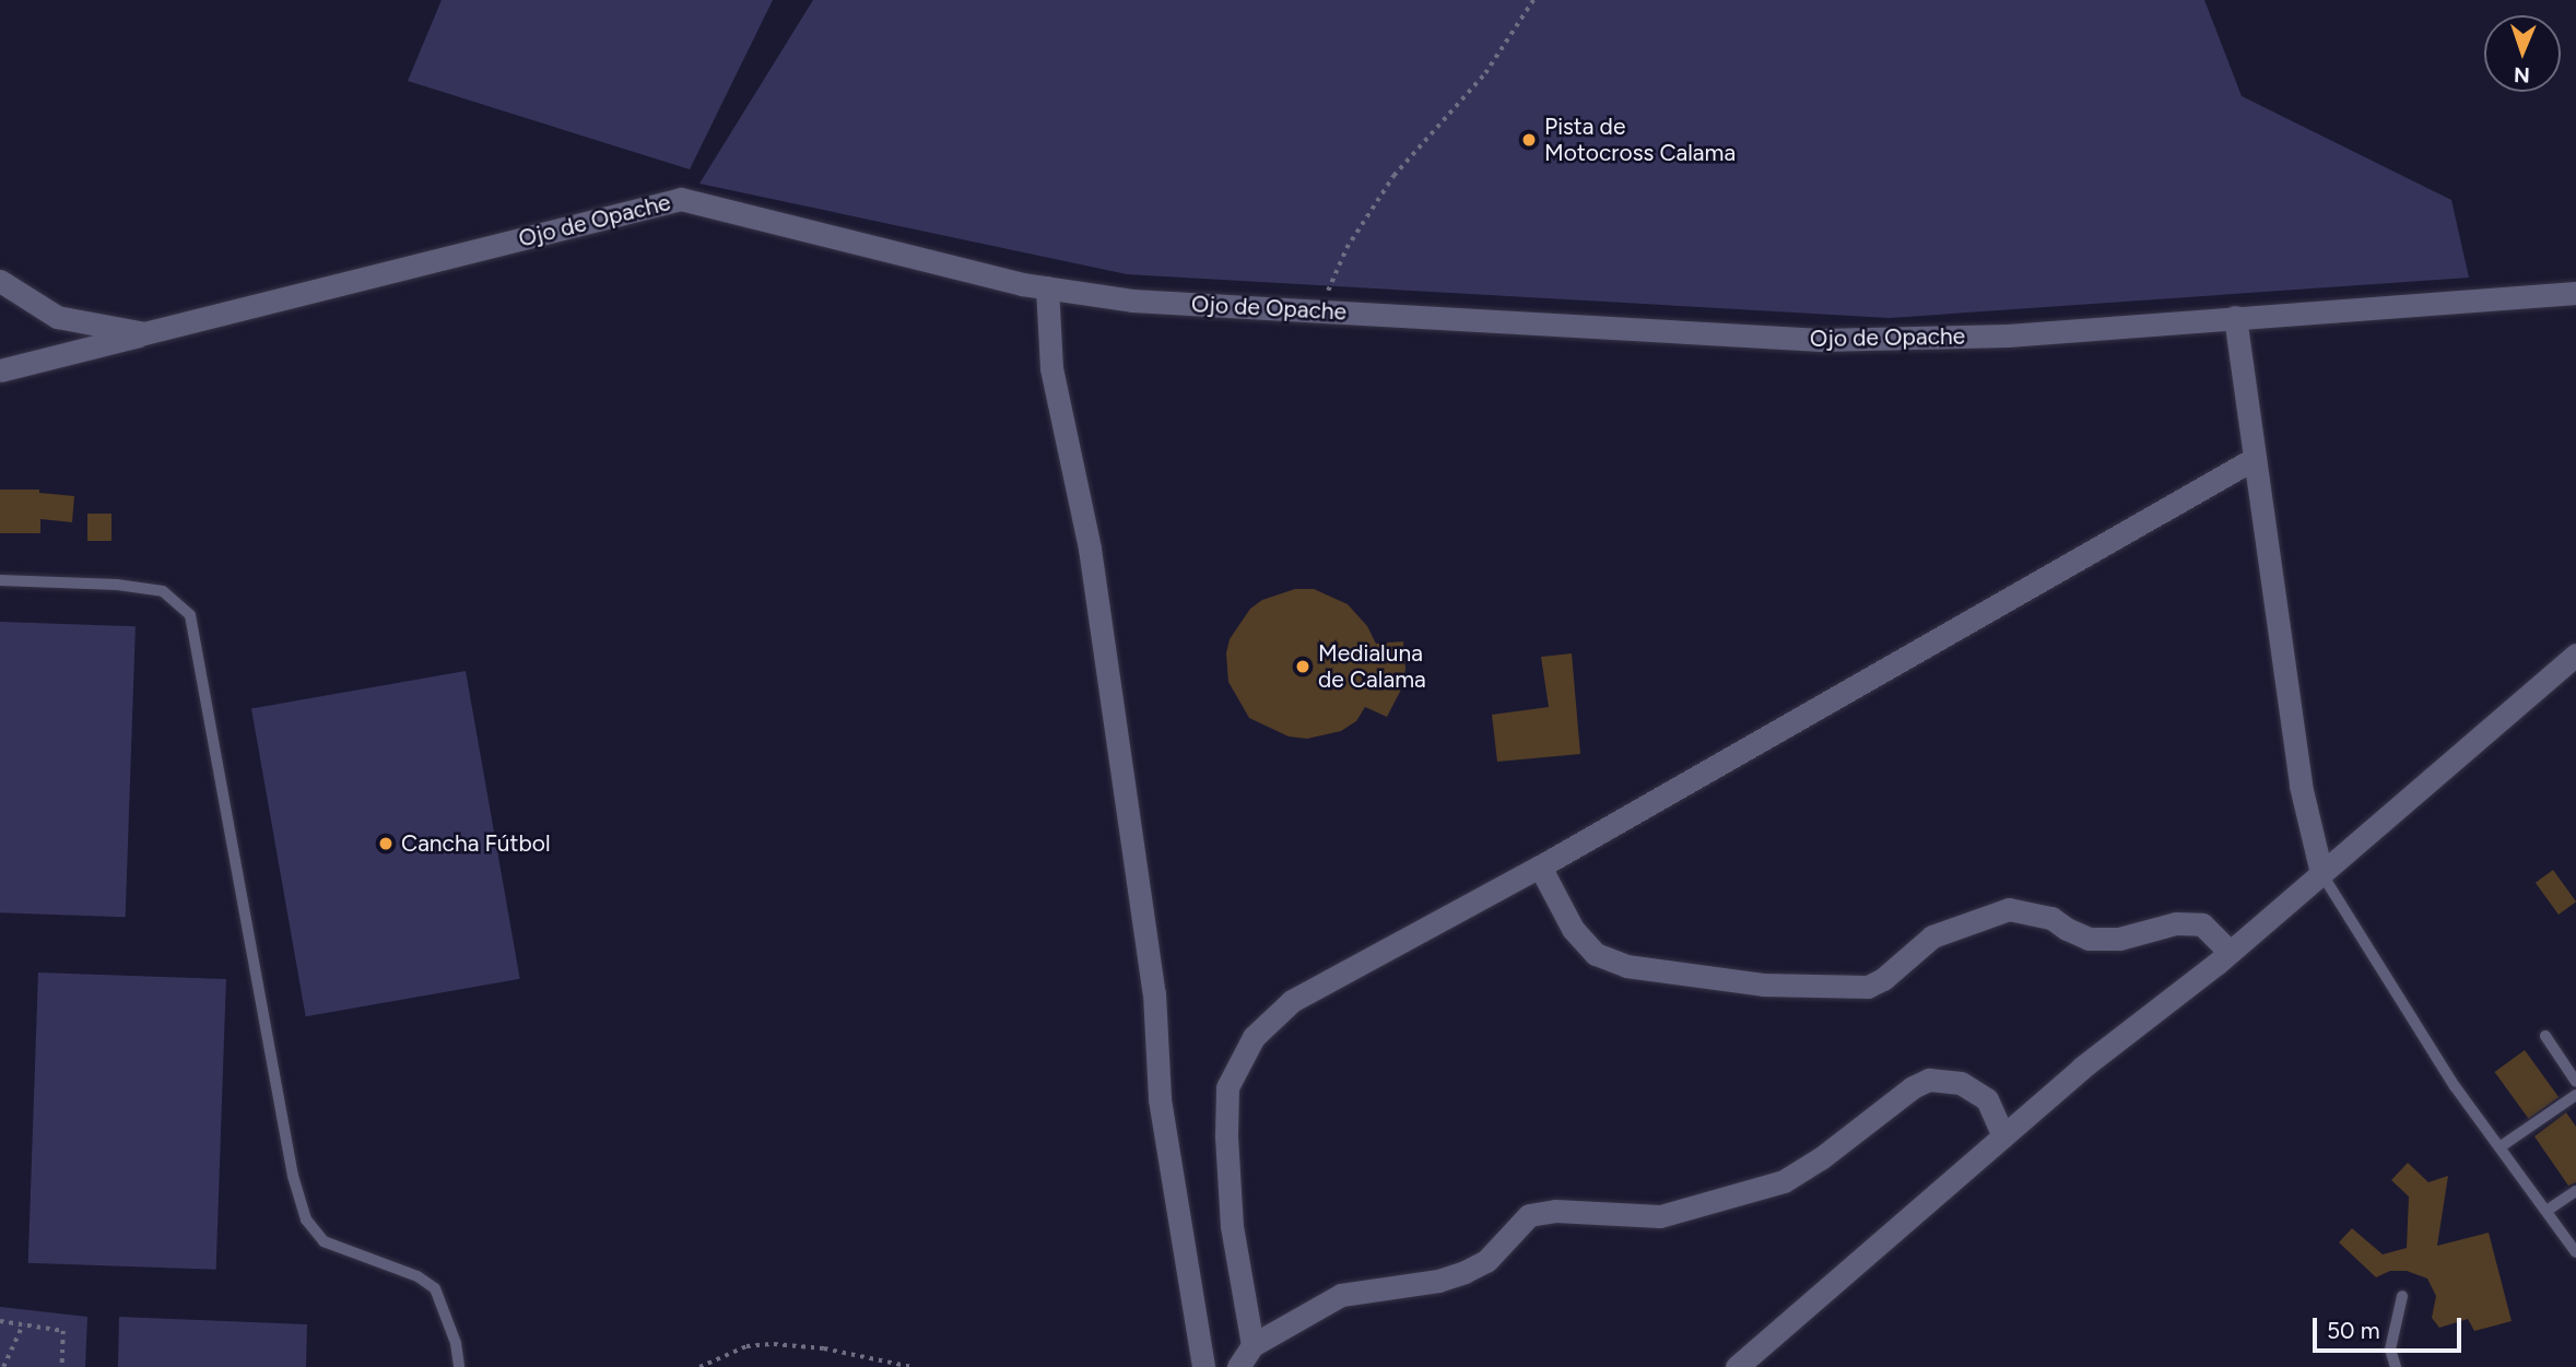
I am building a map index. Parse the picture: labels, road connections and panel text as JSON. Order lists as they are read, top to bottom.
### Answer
{
  "streets": {
    "street": ["Ojo de Opache"]
  },
  "places": ["Pista de Motocross Calama", "Medialuna de Calama", "Cancha Fútbol"],
  "scale_bar": "50 m",
  "north": "bottom"
}
